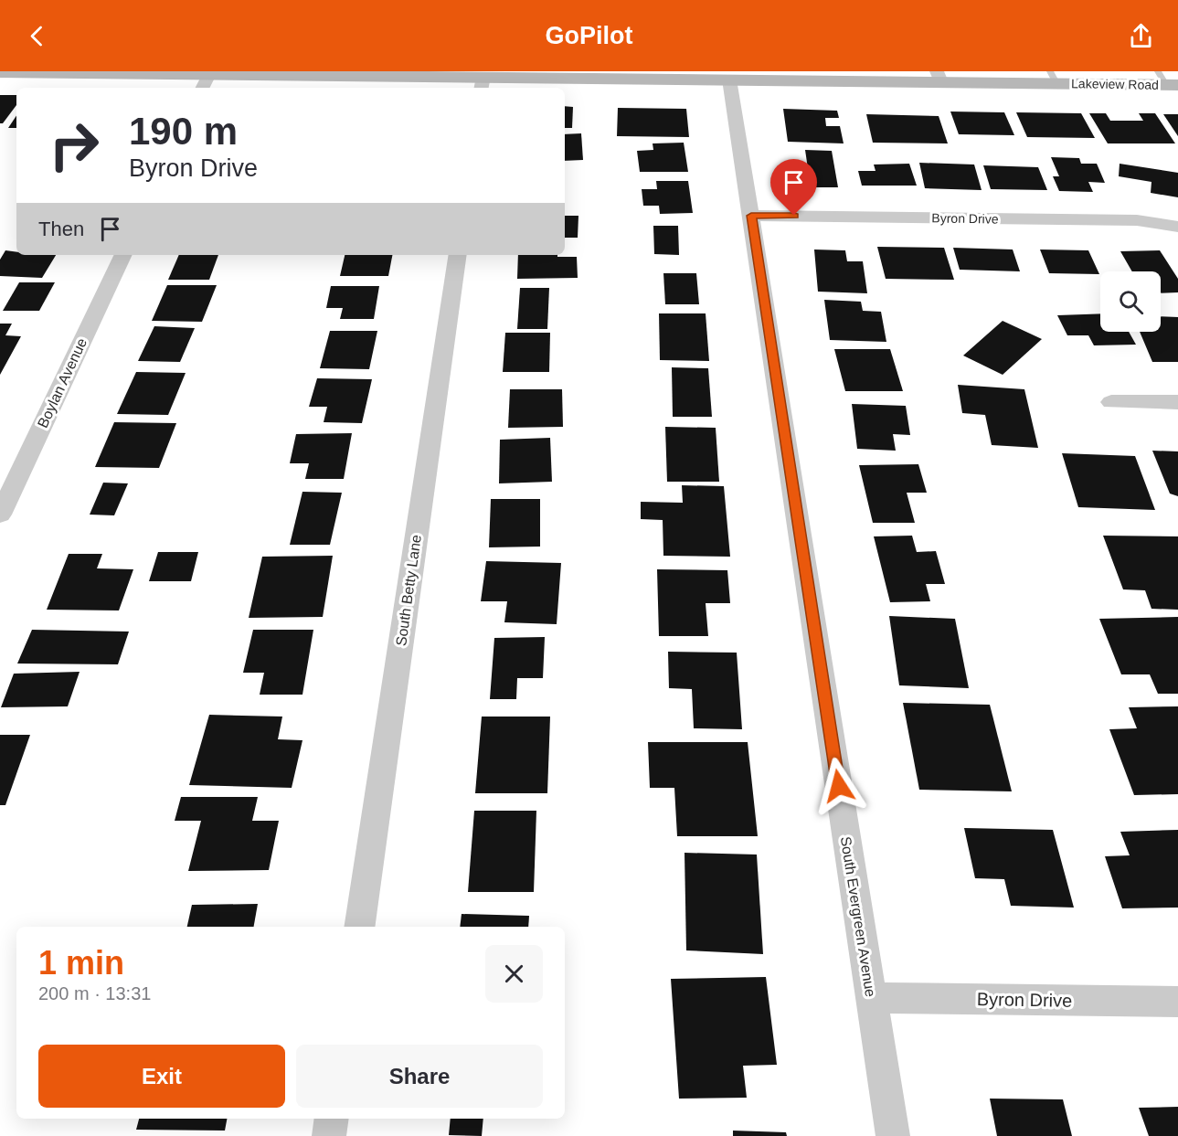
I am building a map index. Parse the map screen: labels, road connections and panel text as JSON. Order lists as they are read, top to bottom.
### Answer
{
  "streets": {
    "street": [
      "Lakeview Road",
      "Byron Drive",
      "Boylan Avenue",
      "South Betty Lane",
      "South Evergreen Avenue"
    ]
  },
  "crossings": [
    ["Lakeview Road", "South Evergreen Avenue"],
    ["Byron Drive", "South Evergreen Avenue"]
  ],
  "page": {
    "header": "GoPilot",
    "turn": ["190 m", "Byron Drive"],
    "then": "Then",
    "heading": ["1 min", "200 m · 13:31"],
    "buttons": ["Exit", "Share"]
  }
}
